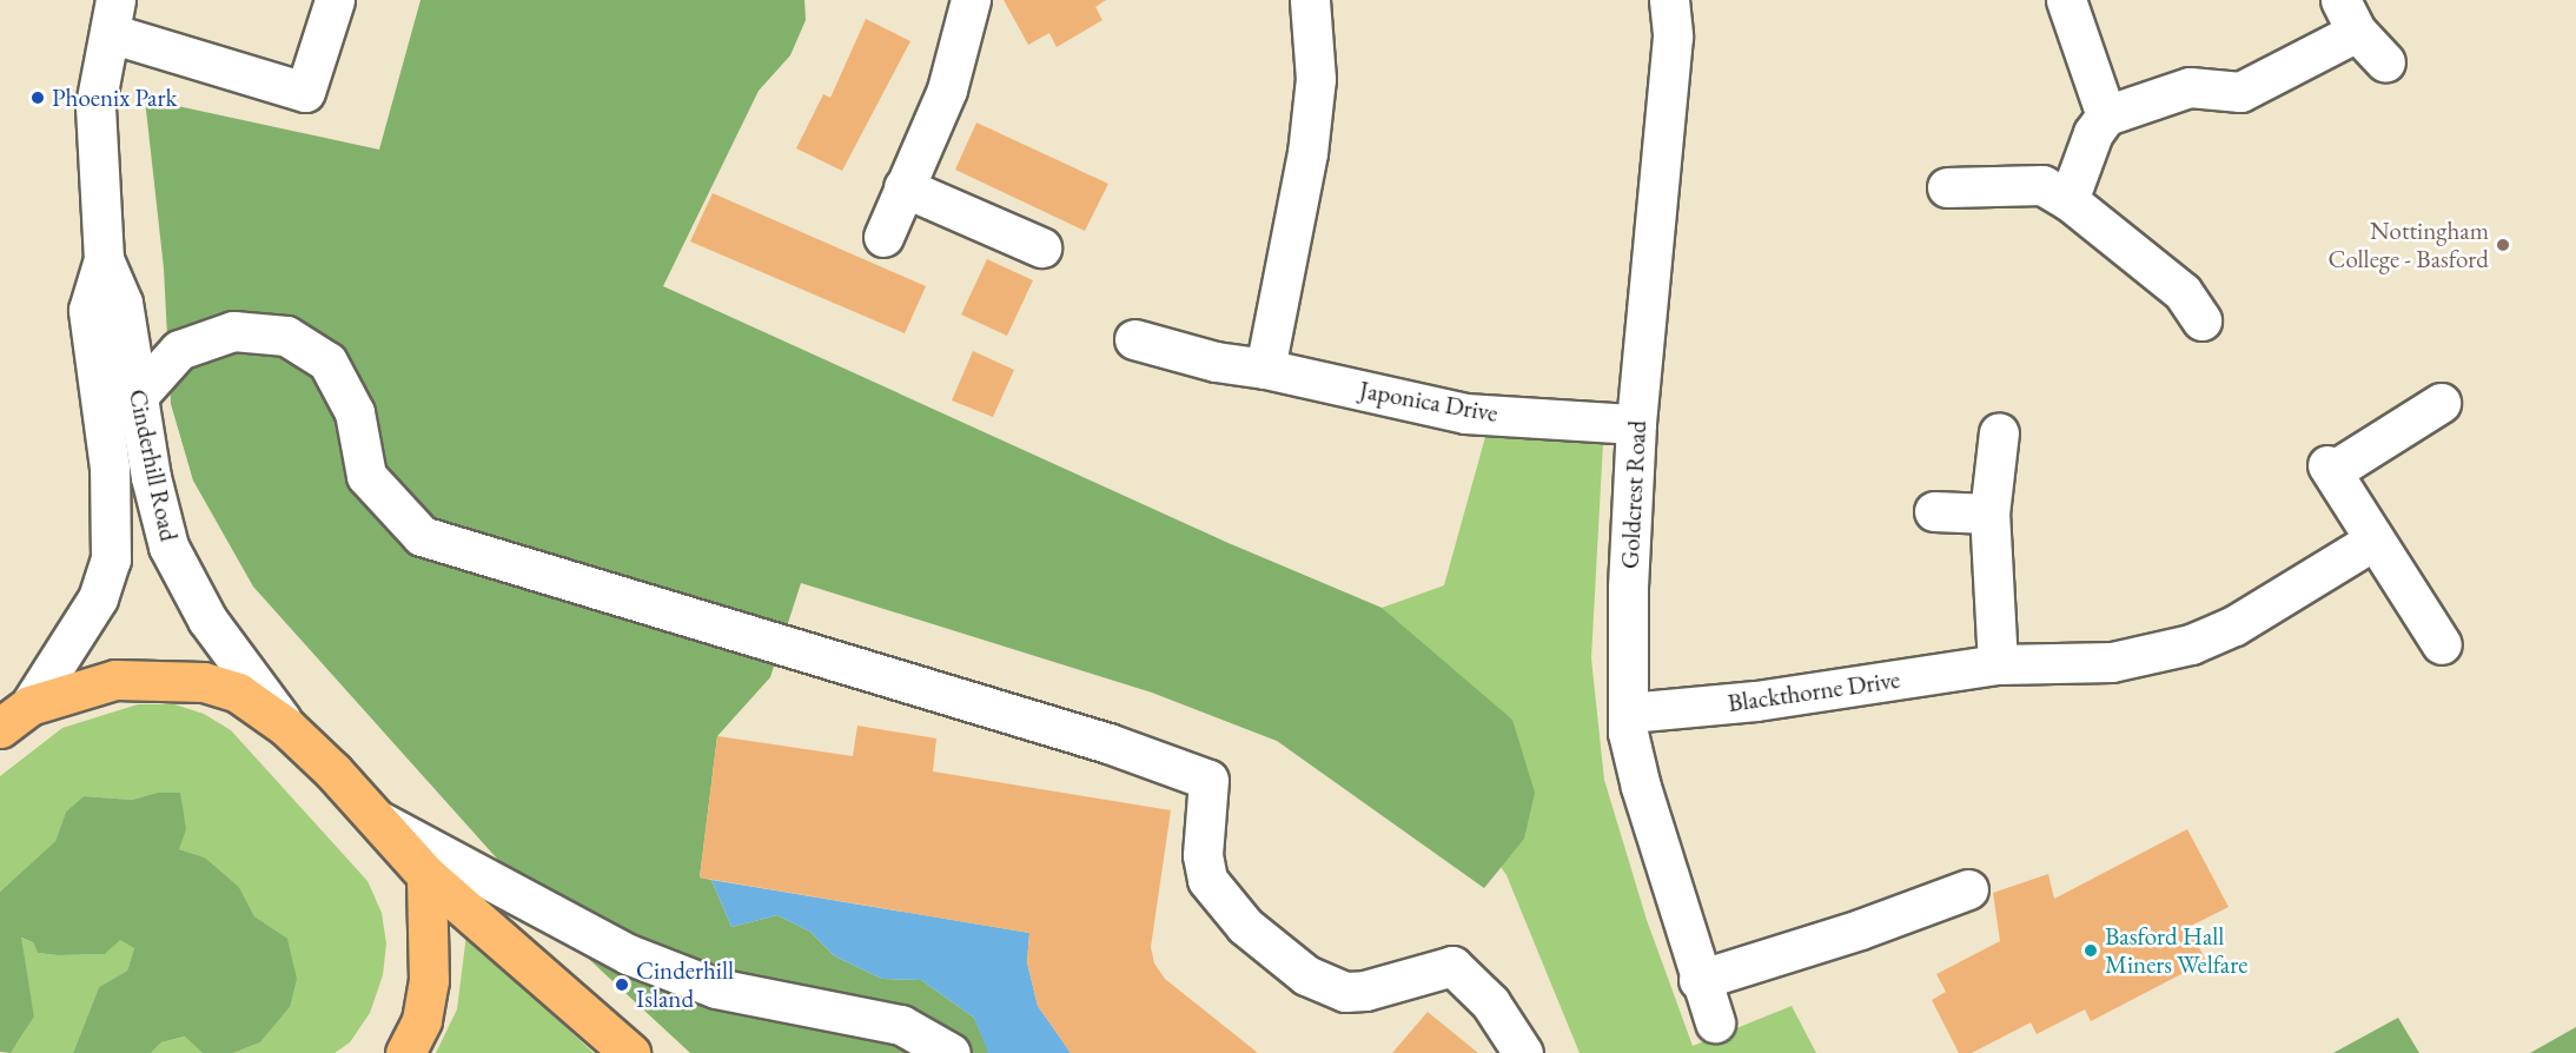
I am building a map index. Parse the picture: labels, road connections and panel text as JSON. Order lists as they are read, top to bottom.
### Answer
{
  "streets": {
    "street": [
      "Japonica Drive",
      "Cinderhill Road",
      "Goldcrest Road",
      "Blackthorne Drive"
    ]
  },
  "crossings": [
    ["Japonica Drive", "Goldcrest Road"],
    ["Goldcrest Road", "Blackthorne Drive"]
  ],
  "places": [
    "Phoenix Park",
    "Nottingham College - Basford",
    "Basford Hall Miners Welfare",
    "Cinderhill Island"
  ]
}
